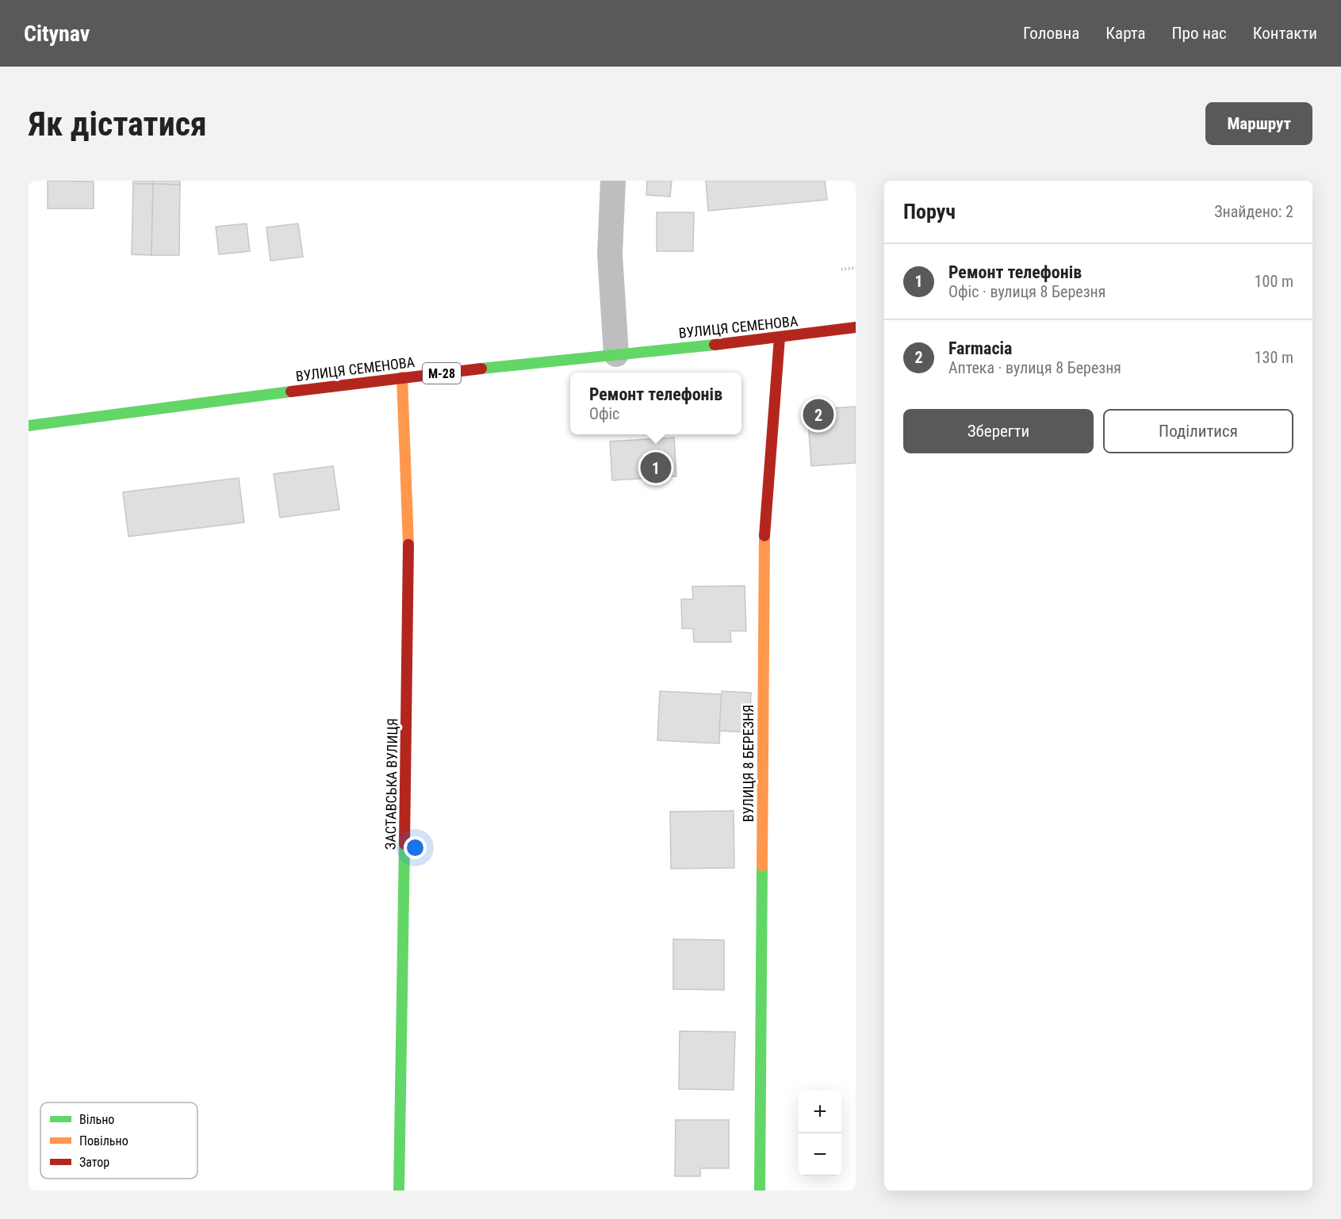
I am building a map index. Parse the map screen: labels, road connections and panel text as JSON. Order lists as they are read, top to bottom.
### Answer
{
  "streets": {
    "main road": [
      "ВУЛИЦЯ СЕМЕНОВА",
      "М-28",
      "ВУЛИЦЯ 8 БЕРЕЗНЯ",
      "ЗАСТАВСЬКА ВУЛИЦЯ"
    ]
  },
  "crossings": [
    ["ВУЛИЦЯ СЕМЕНОВА", "ВУЛИЦЯ 8 БЕРЕЗНЯ"],
    ["ВУЛИЦЯ СЕМЕНОВА", "ЗАСТАВСЬКА ВУЛИЦЯ"]
  ],
  "legend": ["Вільно", "Повільно", "Затор"],
  "page": {
    "header": "Citynav",
    "nav": [
      "Головна",
      "Карта",
      "Про нас",
      "Контакти"
    ],
    "buttons": [
      "Маршрут",
      ["Зберегти", "Поділитися"]
    ],
    "title": "Як дістатися",
    "heading": ["Поруч", "Знайдено: 2"],
    "list": [
      {
        "mark": "1",
        "name": "Ремонт телефонів",
        "note": "Офіс · вулиця 8 Березня",
        "value": "100 m"
      },
      {
        "mark": "2",
        "name": "Farmacia",
        "note": "Аптека · вулиця 8 Березня",
        "value": "130 m"
      }
    ],
    "popup": ["Ремонт телефонів", "Офіс"],
    "pins": ["2", "1"],
    "map_buttons": ["+", "−"]
  }
}
